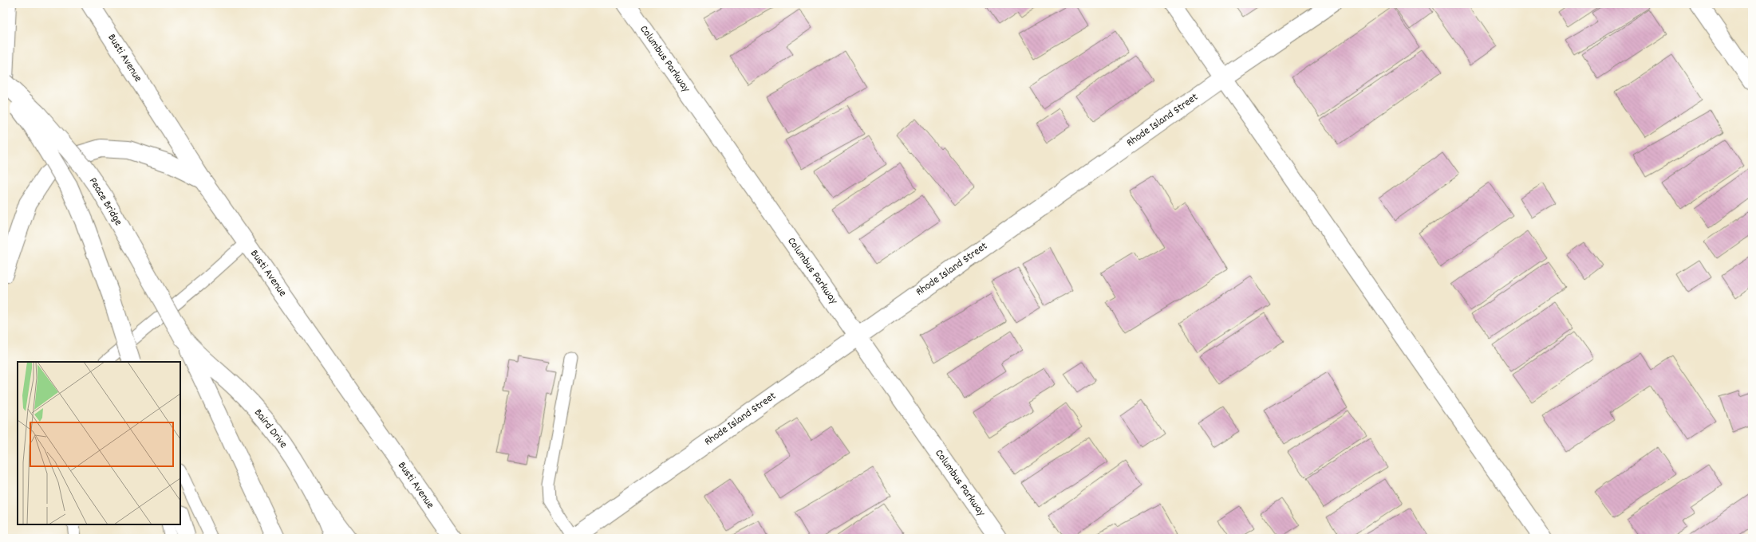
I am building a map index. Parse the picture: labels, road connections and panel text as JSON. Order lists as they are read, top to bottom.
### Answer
{
  "streets": {
    "main road": [
      "Busti Avenue",
      "Columbus Parkway",
      "Rhode Island Street",
      "Peace Bridge",
      "Baird Drive"
    ]
  },
  "crossings": [
    ["Columbus Parkway", "Rhode Island Street"],
    ["Peace Bridge", "Baird Drive"]
  ]
}
